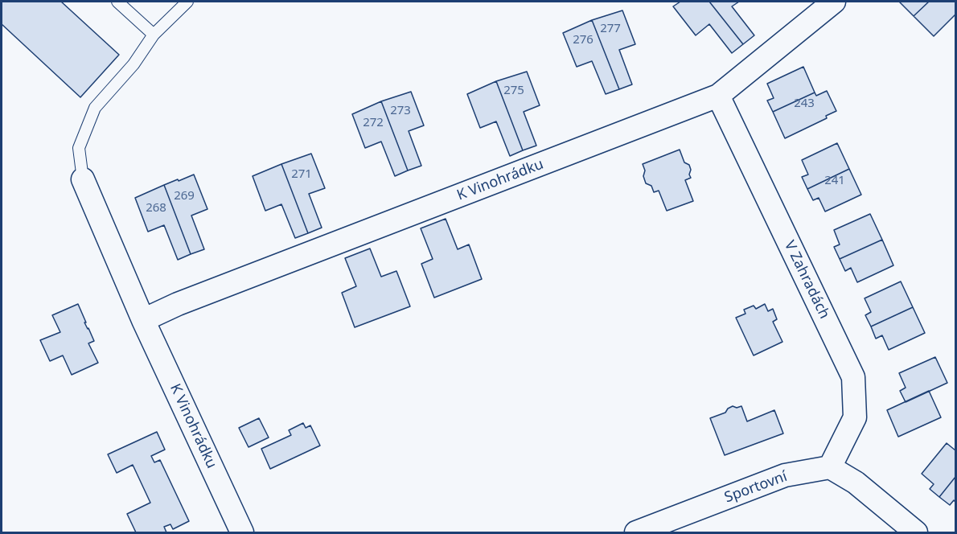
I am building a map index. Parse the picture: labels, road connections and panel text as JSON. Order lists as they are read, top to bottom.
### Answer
{
  "streets": {
    "street": ["K Vinohrádku", "V Zahradách", "Sportovní"]
  },
  "crossings": [
    ["K Vinohrádku", "V Zahradách"],
    ["V Zahradách", "Sportovní"]
  ],
  "house_numbers": [
    "277",
    "276",
    "275",
    "243",
    "273",
    "272",
    "271",
    "241",
    "269",
    "268"
  ]
}
